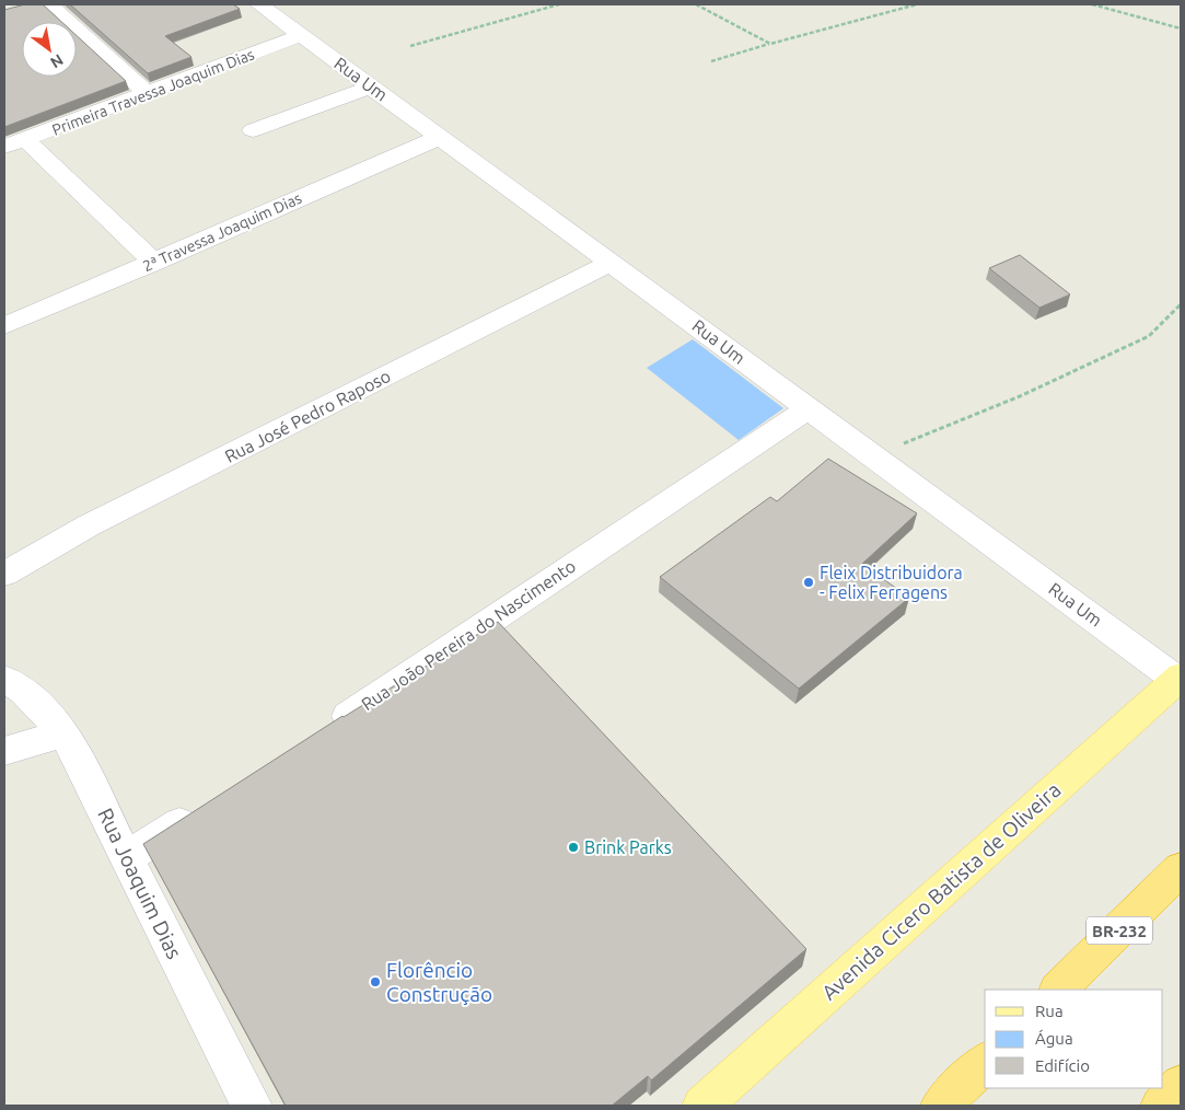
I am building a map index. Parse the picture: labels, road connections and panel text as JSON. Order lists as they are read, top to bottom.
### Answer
{
  "streets": {
    "highway": ["BR-232"],
    "main road": ["Avenida Cicero Batista de Oliveira"],
    "street": [
      "Rua Um",
      "Primeira Travessa Joaquim Dias",
      "2ª Travessa Joaquim Dias",
      "Rua José Pedro Raposo",
      "Rua João Pereira do Nascimento",
      "Rua Joaquim Dias"
    ]
  },
  "crossings": [
    ["Rua Um", "Primeira Travessa Joaquim Dias"],
    ["Rua Um", "2ª Travessa Joaquim Dias"],
    ["Rua Um", "Rua José Pedro Raposo"],
    ["Rua Um", "Rua João Pereira do Nascimento"],
    ["Rua Um", "Avenida Cicero Batista de Oliveira"]
  ],
  "places": ["Fleix Distribuidora - Felix Ferragens", "Brink Parks", "Florêncio Construção"],
  "legend": ["Rua", "Água", "Edifício"],
  "north": "bottom right"
}
